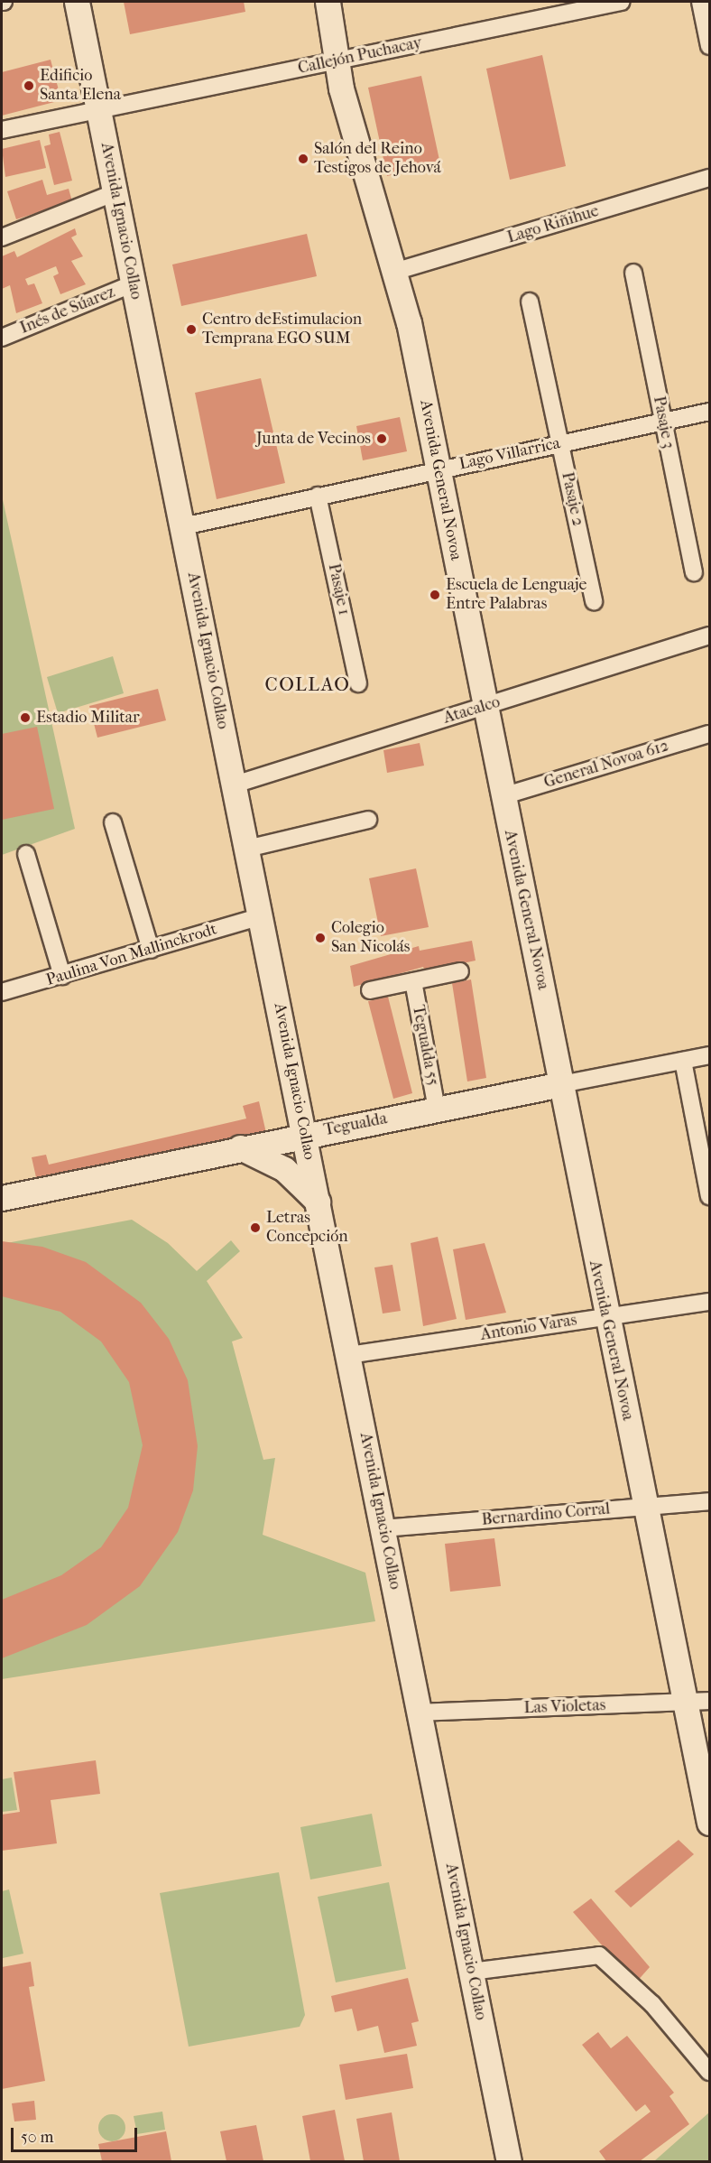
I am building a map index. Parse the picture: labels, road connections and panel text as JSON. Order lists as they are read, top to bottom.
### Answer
{
  "streets": {
    "main road": ["Avenida Ignacio Collao", "Avenida General Novoa", "Tegualda"],
    "street": [
      "Callejón Puchacay",
      "Lago Riñihue",
      "Inés de Súarez",
      "Pasaje 3",
      "Lago Villarrica",
      "Pasaje 2",
      "Pasaje 1",
      "Atacalco",
      "General Novoa 612",
      "Paulina Von Mallinckrodt",
      "Tegualda 55",
      "Antonio Varas",
      "Bernardino Corral",
      "Las Violetas"
    ]
  },
  "crossings": [
    ["Callejón Puchacay", "Avenida Ignacio Collao"],
    ["Callejón Puchacay", "Avenida General Novoa"],
    ["Avenida Ignacio Collao", "Inés de Súarez"],
    ["Avenida Ignacio Collao", "Lago Villarrica"],
    ["Avenida Ignacio Collao", "Atacalco"],
    ["Avenida Ignacio Collao", "Paulina Von Mallinckrodt"],
    ["Avenida Ignacio Collao", "Tegualda"],
    ["Avenida Ignacio Collao", "Antonio Varas"],
    ["Avenida Ignacio Collao", "Bernardino Corral"],
    ["Avenida Ignacio Collao", "Las Violetas"],
    ["Lago Riñihue", "Avenida General Novoa"],
    ["Pasaje 3", "Lago Villarrica"],
    ["Lago Villarrica", "Avenida General Novoa"],
    ["Lago Villarrica", "Pasaje 2"],
    ["Lago Villarrica", "Pasaje 1"],
    ["Avenida General Novoa", "Atacalco"],
    ["Avenida General Novoa", "General Novoa 612"],
    ["Avenida General Novoa", "Tegualda"],
    ["Avenida General Novoa", "Antonio Varas"],
    ["Avenida General Novoa", "Bernardino Corral"],
    ["Avenida General Novoa", "Las Violetas"],
    ["Tegualda 55", "Tegualda"]
  ],
  "districts": ["COLLAO"],
  "places": [
    "Edificio Santa Elena",
    "Salón del Reino Testigos de Jehová",
    "Centro deEstimulacion Temprana EGO SUM",
    "Junta de Vecinos",
    "Escuela de Lenguaje Entre Palabras",
    "Estadio Militar",
    "Colegio San Nicolás",
    "Letras Concepción"
  ],
  "scale_bar": "50 m"
}
